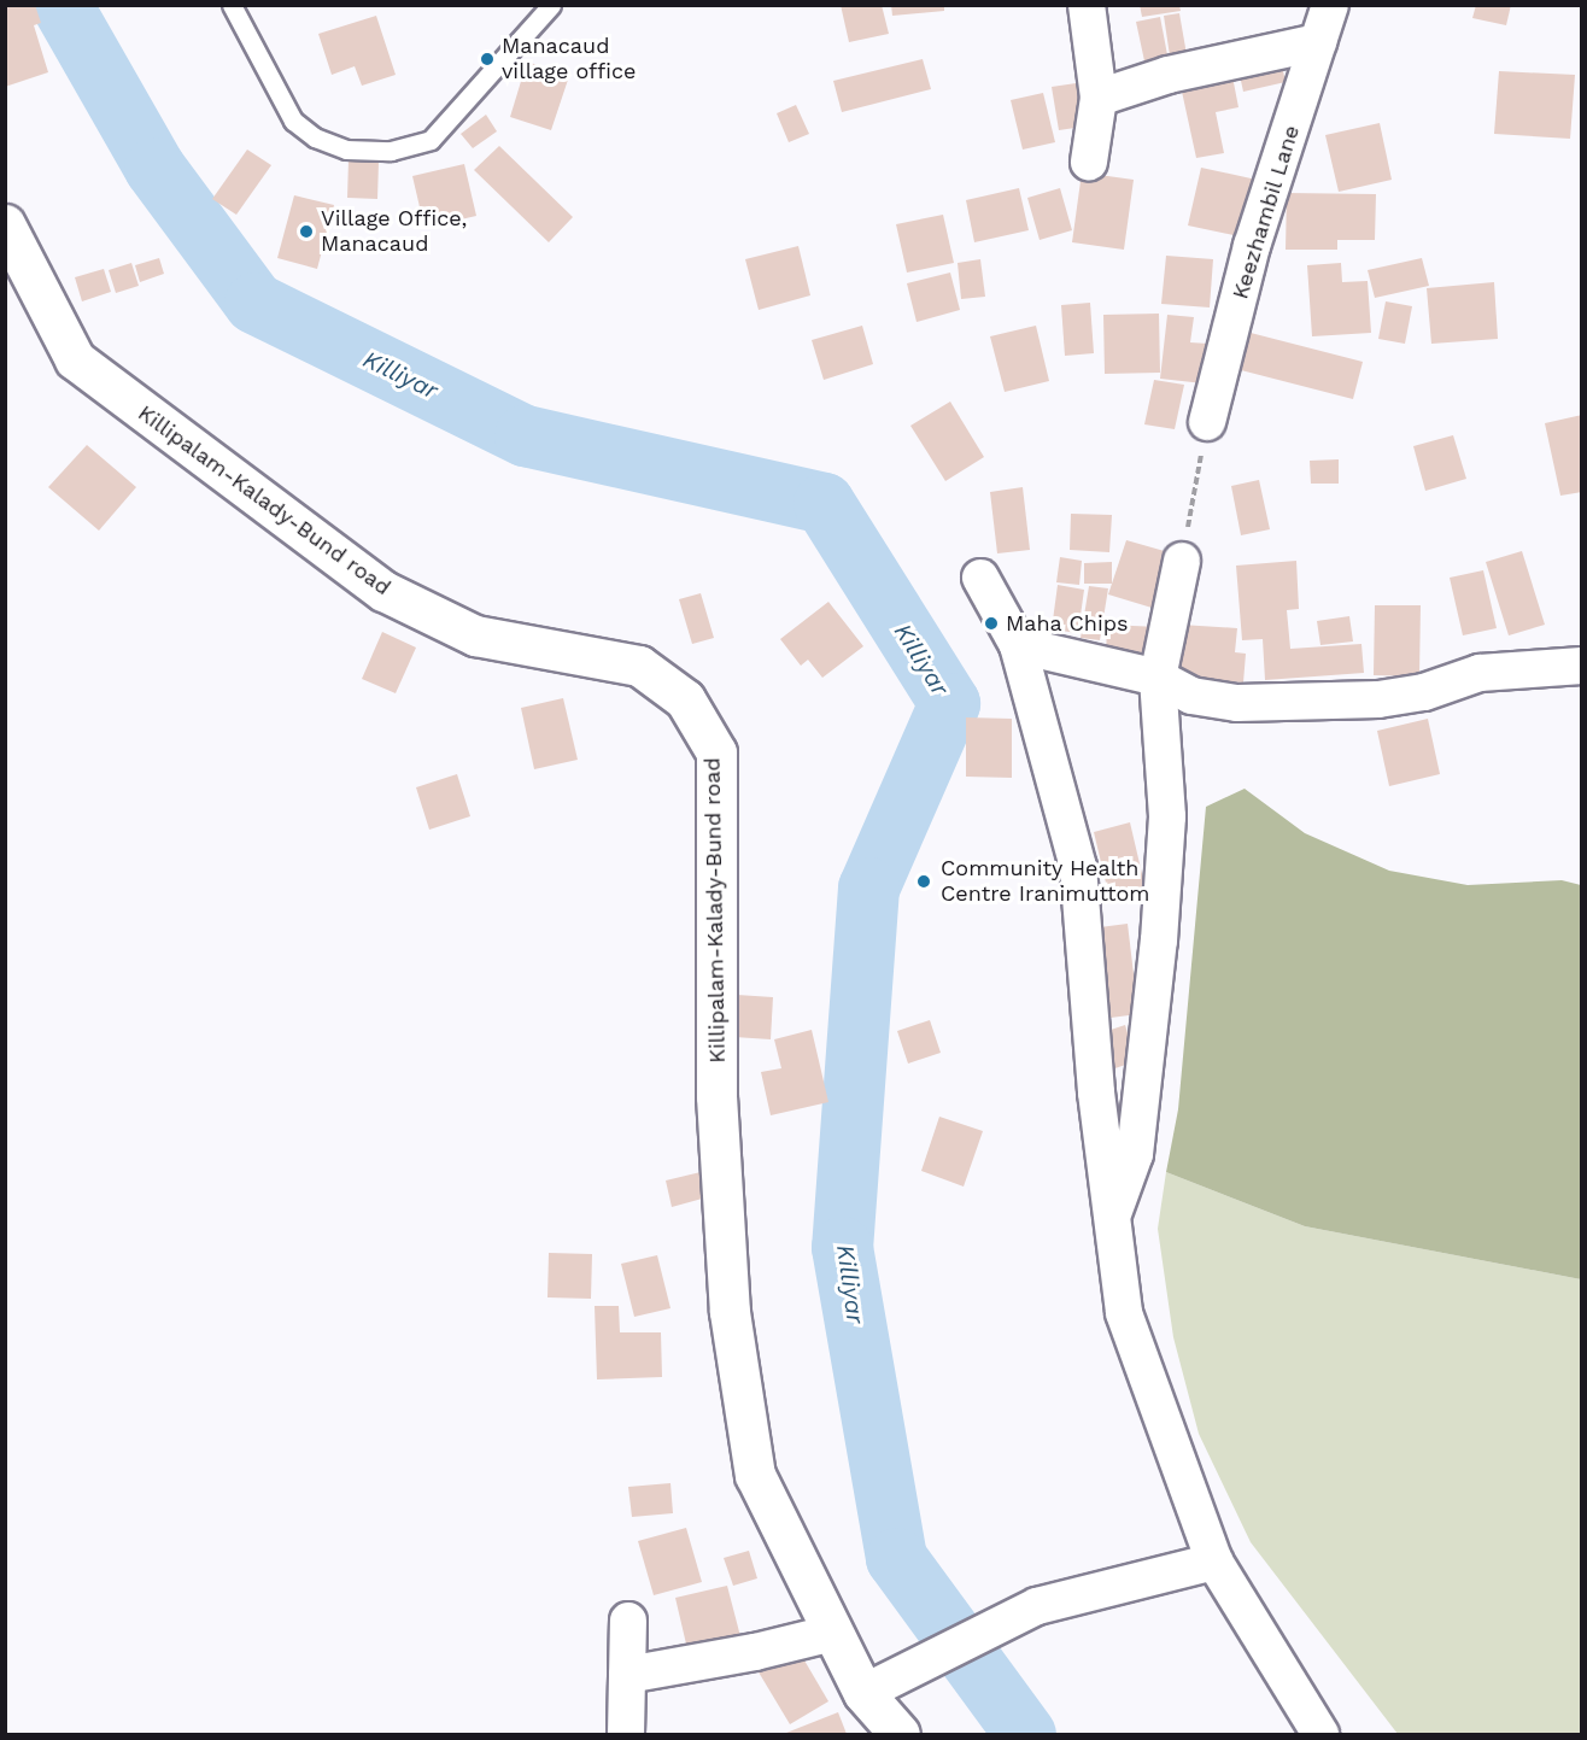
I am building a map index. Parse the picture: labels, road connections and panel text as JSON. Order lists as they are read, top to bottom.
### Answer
{
  "streets": {
    "street": ["Keezhambil Lane", "Killipalam-Kalady-Bund road"]
  },
  "water": ["Killiyar"],
  "places": [
    "Manacaud village office",
    "Village Office, Manacaud",
    "Maha Chips",
    "Community Health Centre Iranimuttom"
  ]
}
